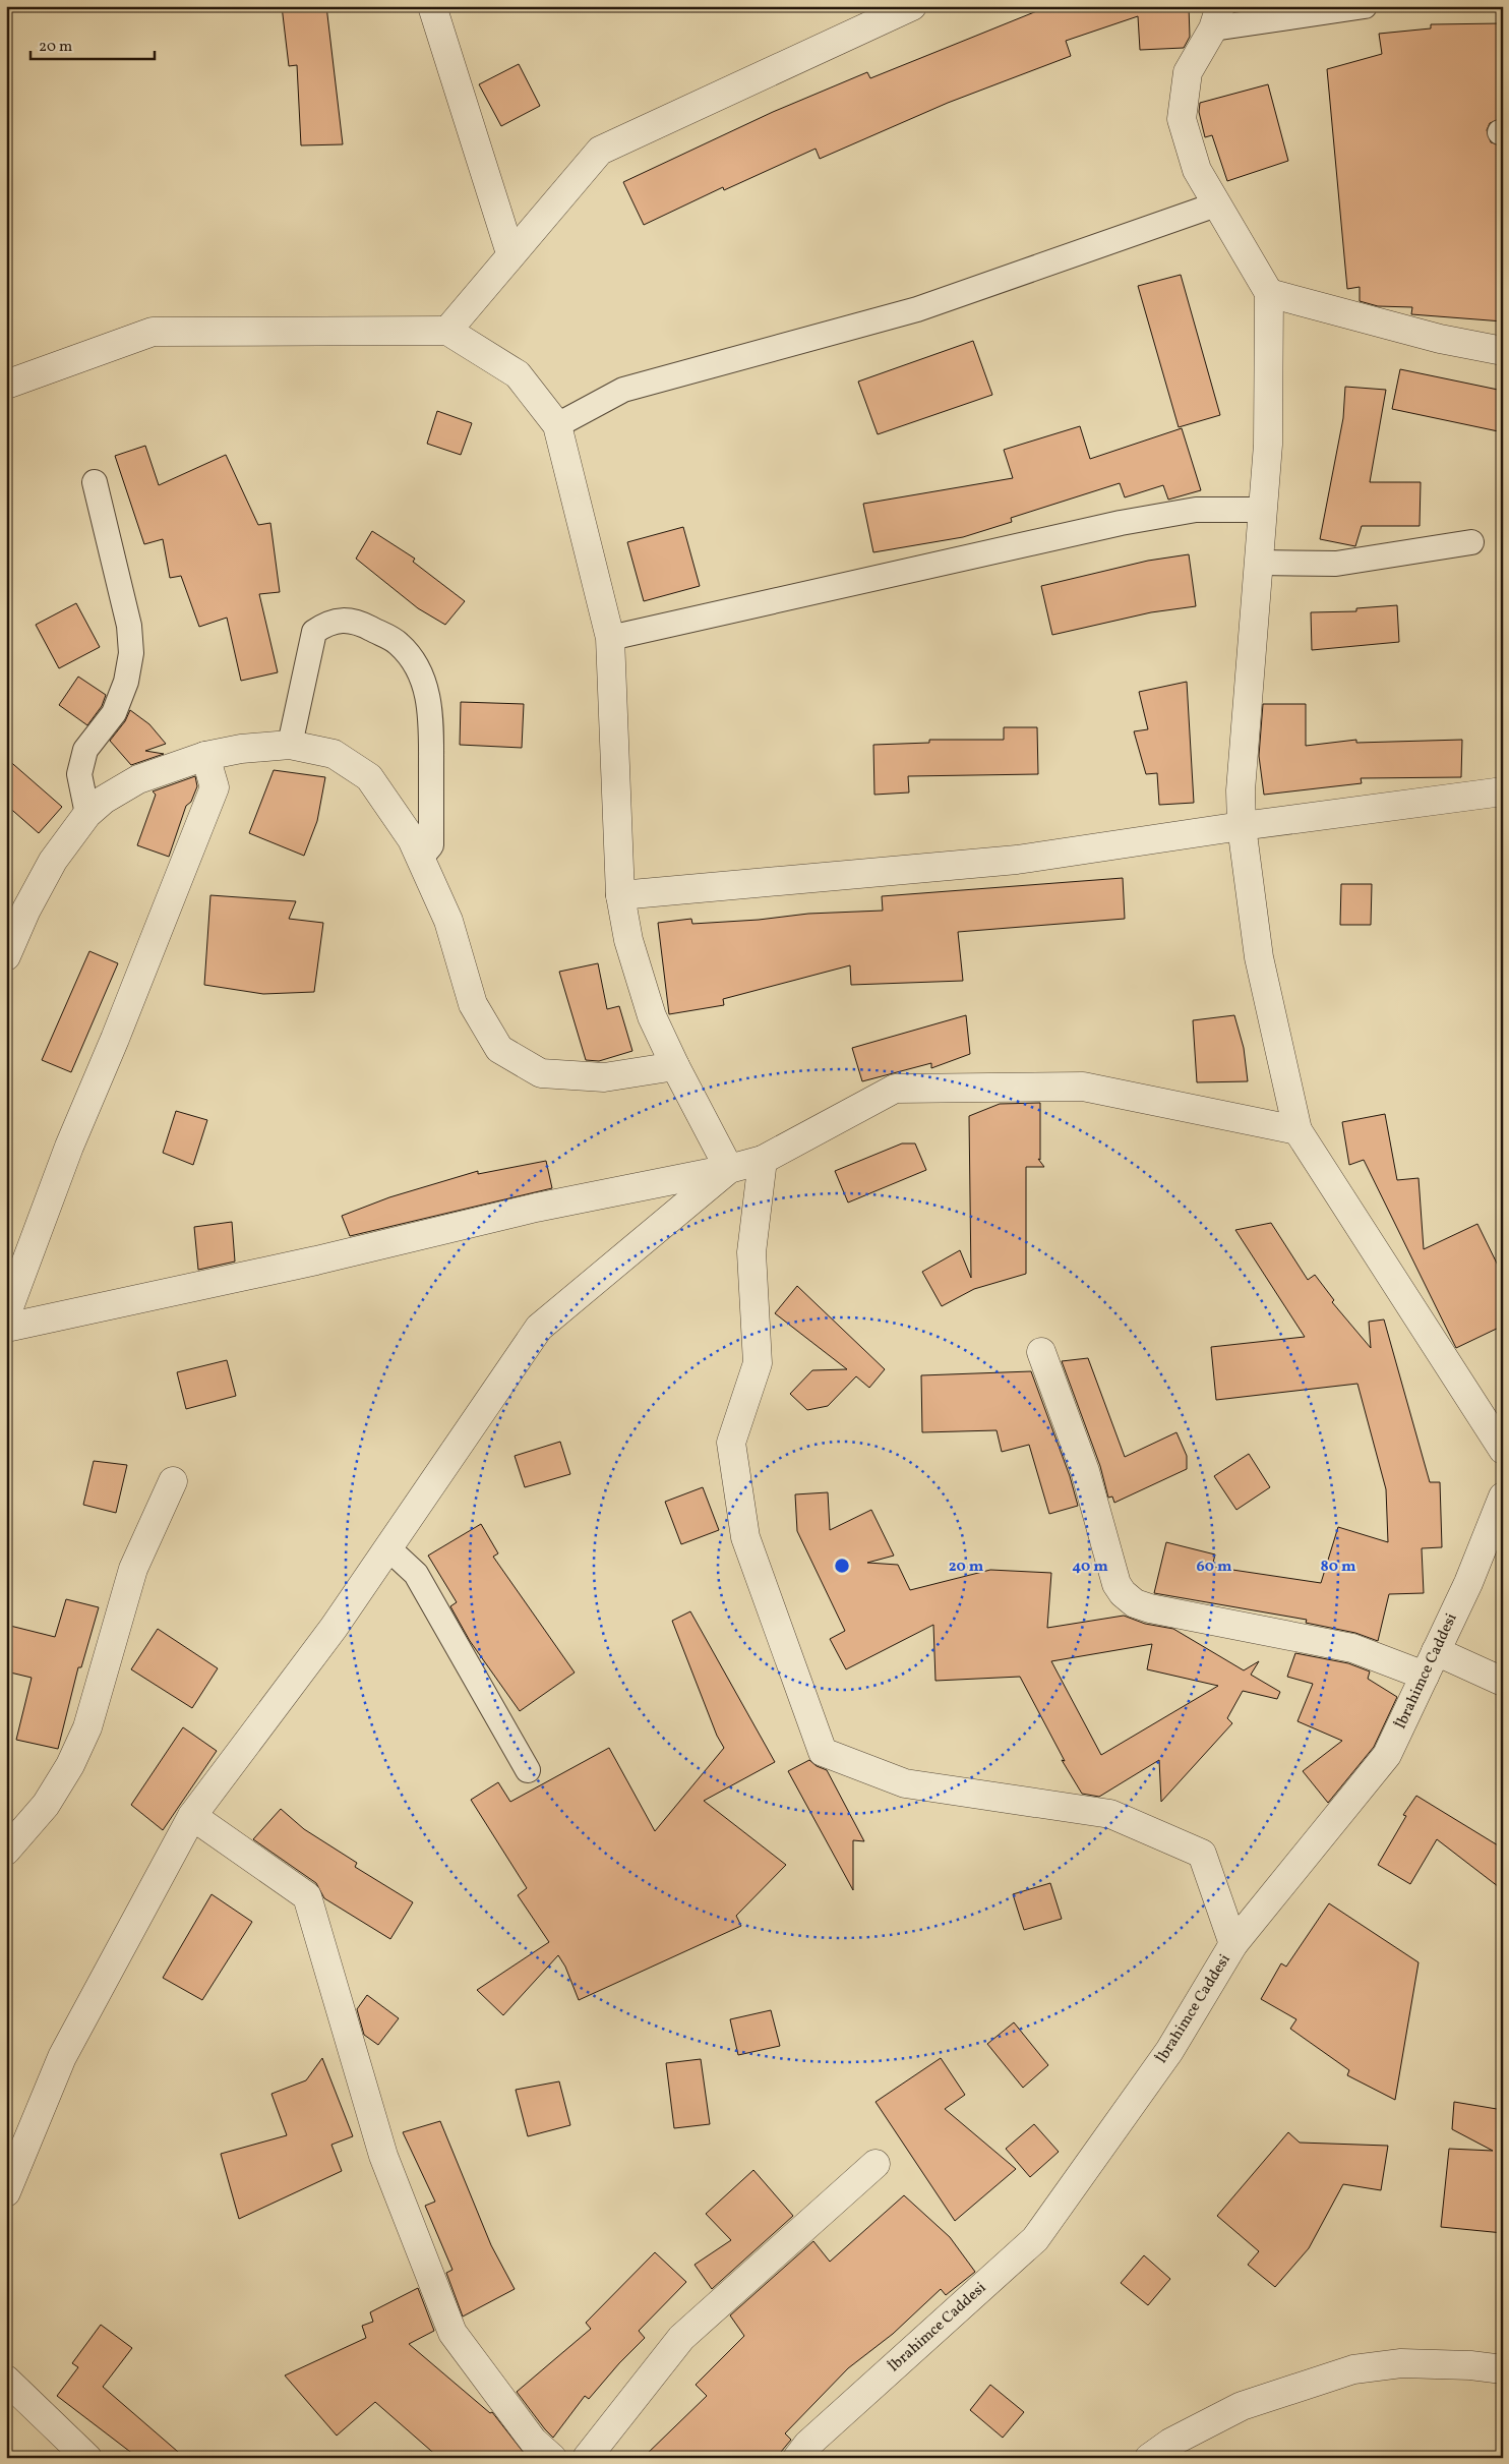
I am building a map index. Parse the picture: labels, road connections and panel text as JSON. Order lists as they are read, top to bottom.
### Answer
{
  "streets": {
    "street": ["İbrahimce Caddesi"]
  },
  "scale_bar": "20 m",
  "rings": [
    "20 m",
    "40 m",
    "60 m",
    "80 m"
  ]
}
